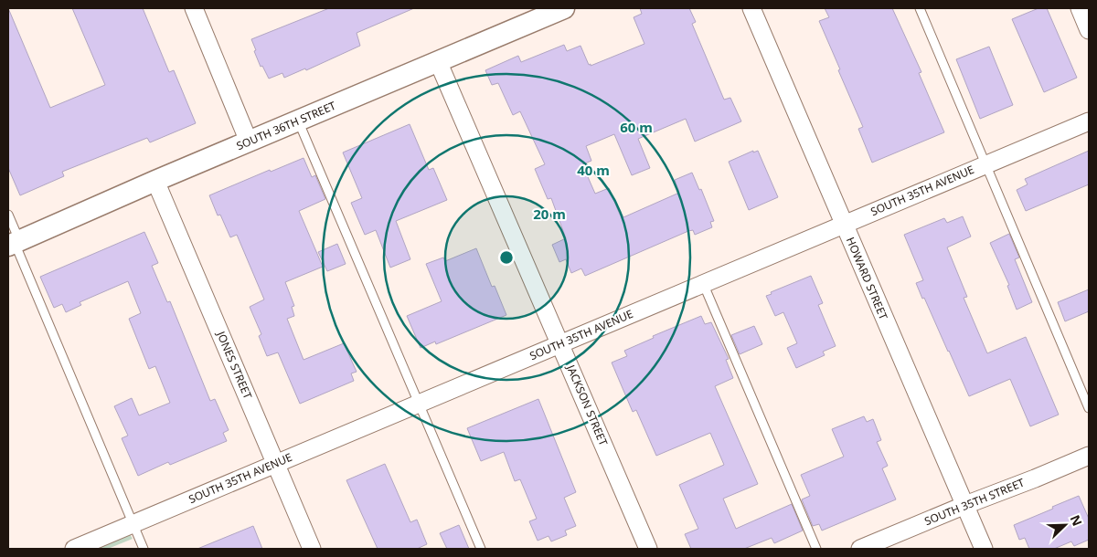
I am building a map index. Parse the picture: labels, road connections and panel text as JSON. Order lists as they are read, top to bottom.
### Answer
{
  "streets": {
    "street": [
      "SOUTH 36TH STREET",
      "SOUTH 35TH AVENUE",
      "HOWARD STREET",
      "JONES STREET",
      "JACKSON STREET",
      "SOUTH 35TH STREET"
    ]
  },
  "crossings": [
    ["SOUTH 36TH STREET", "JONES STREET"],
    ["SOUTH 36TH STREET", "JACKSON STREET"],
    ["SOUTH 35TH AVENUE", "HOWARD STREET"],
    ["SOUTH 35TH AVENUE", "JONES STREET"],
    ["SOUTH 35TH AVENUE", "JACKSON STREET"],
    ["HOWARD STREET", "SOUTH 35TH STREET"]
  ],
  "north": "top right",
  "rings": ["60 m", "40 m", "20 m"]
}
